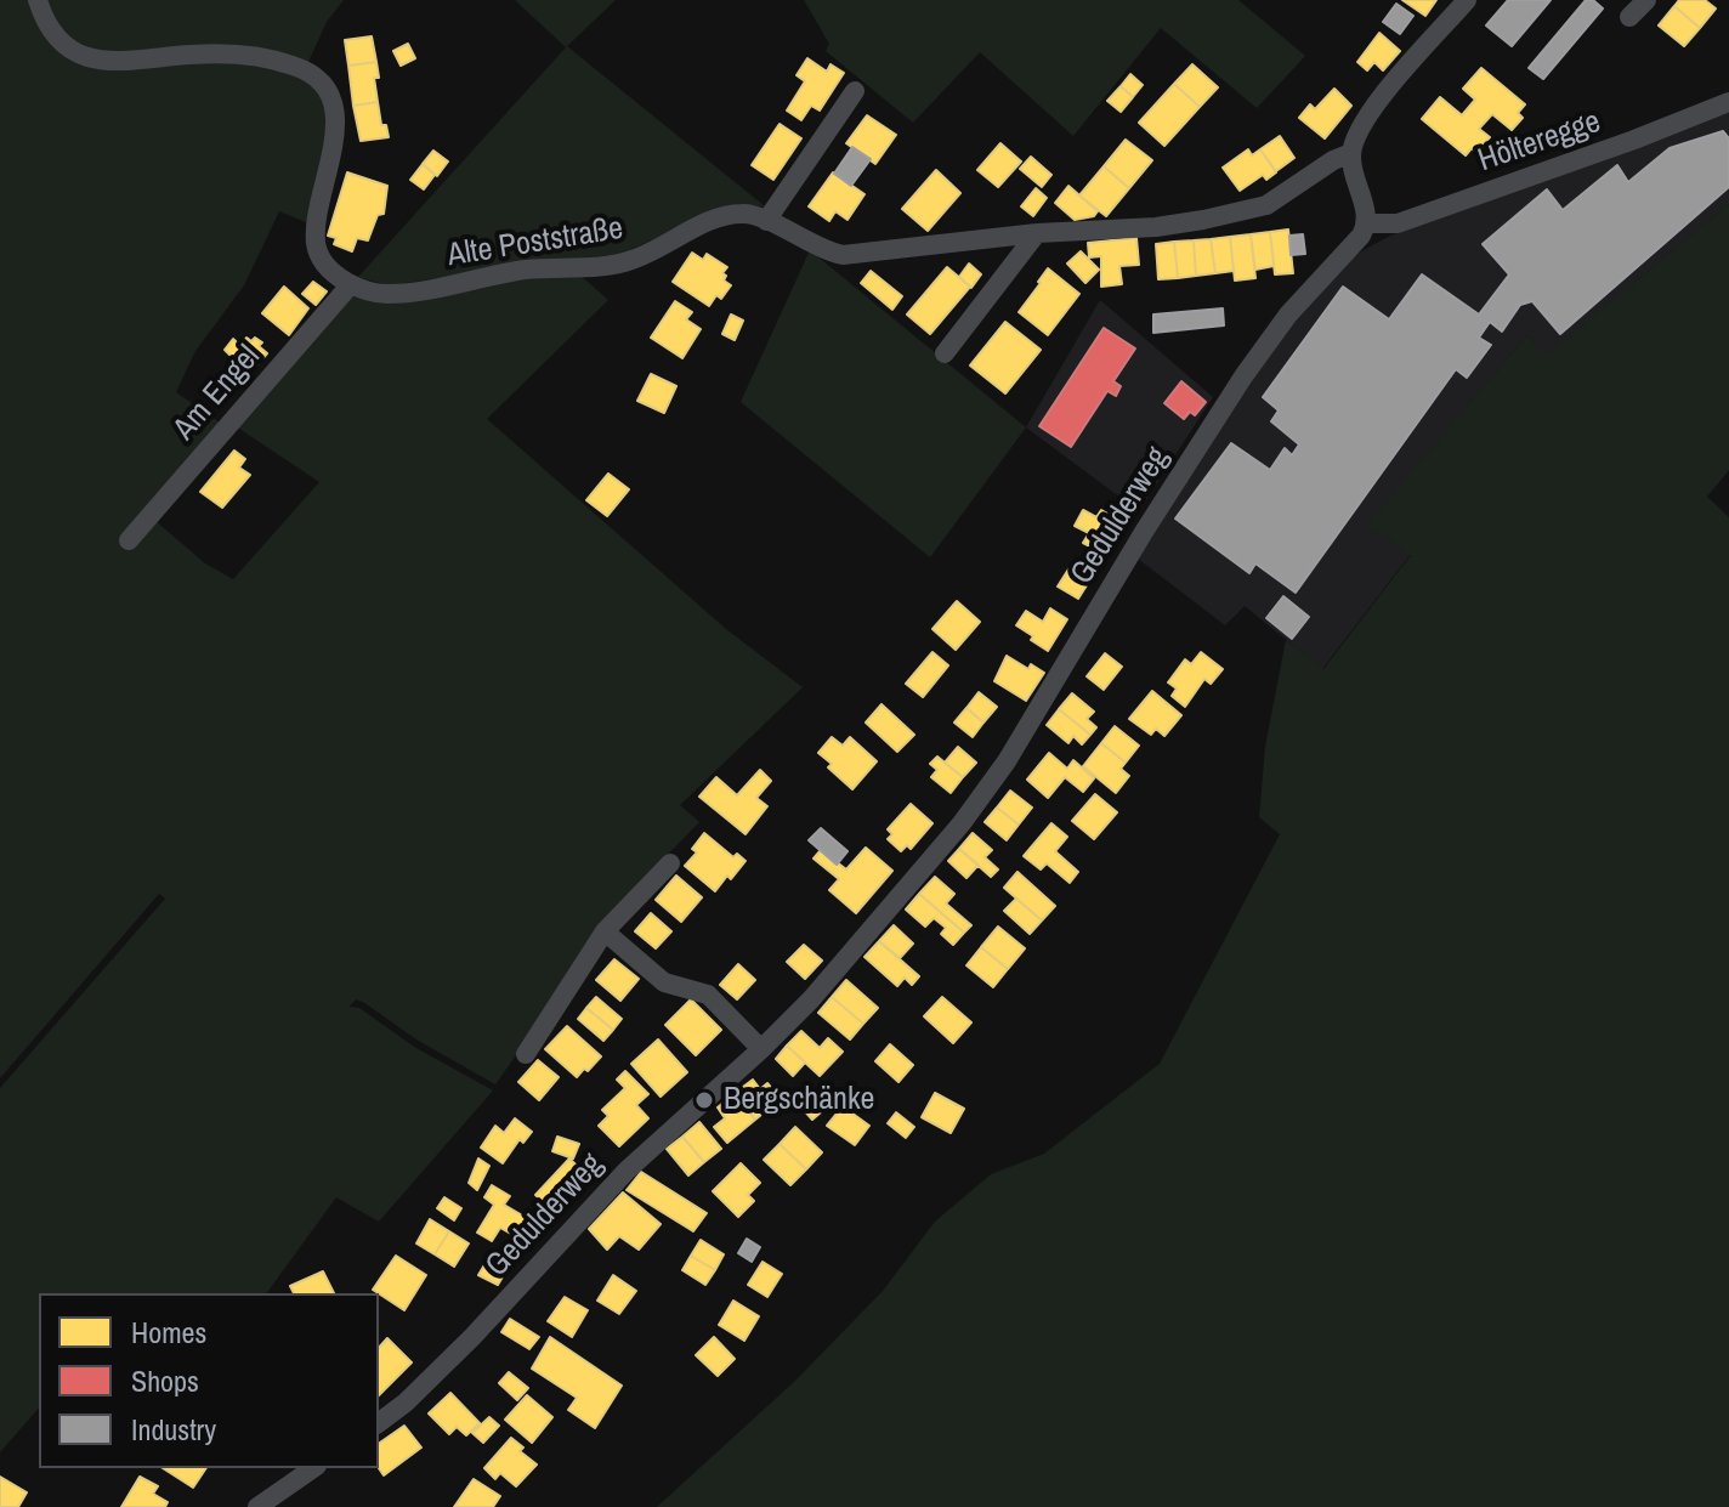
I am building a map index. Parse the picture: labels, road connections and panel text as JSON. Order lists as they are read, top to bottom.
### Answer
{
  "streets": {
    "street": [
      "Hölteregge",
      "Alte Poststraße",
      "Am Engel",
      "Gedulderweg"
    ]
  },
  "crossings": [
    ["Hölteregge", "Gedulderweg"],
    ["Alte Poststraße", "Am Engel"]
  ],
  "places": ["Bergschänke"],
  "legend": ["Homes", "Shops", "Industry"]
}
